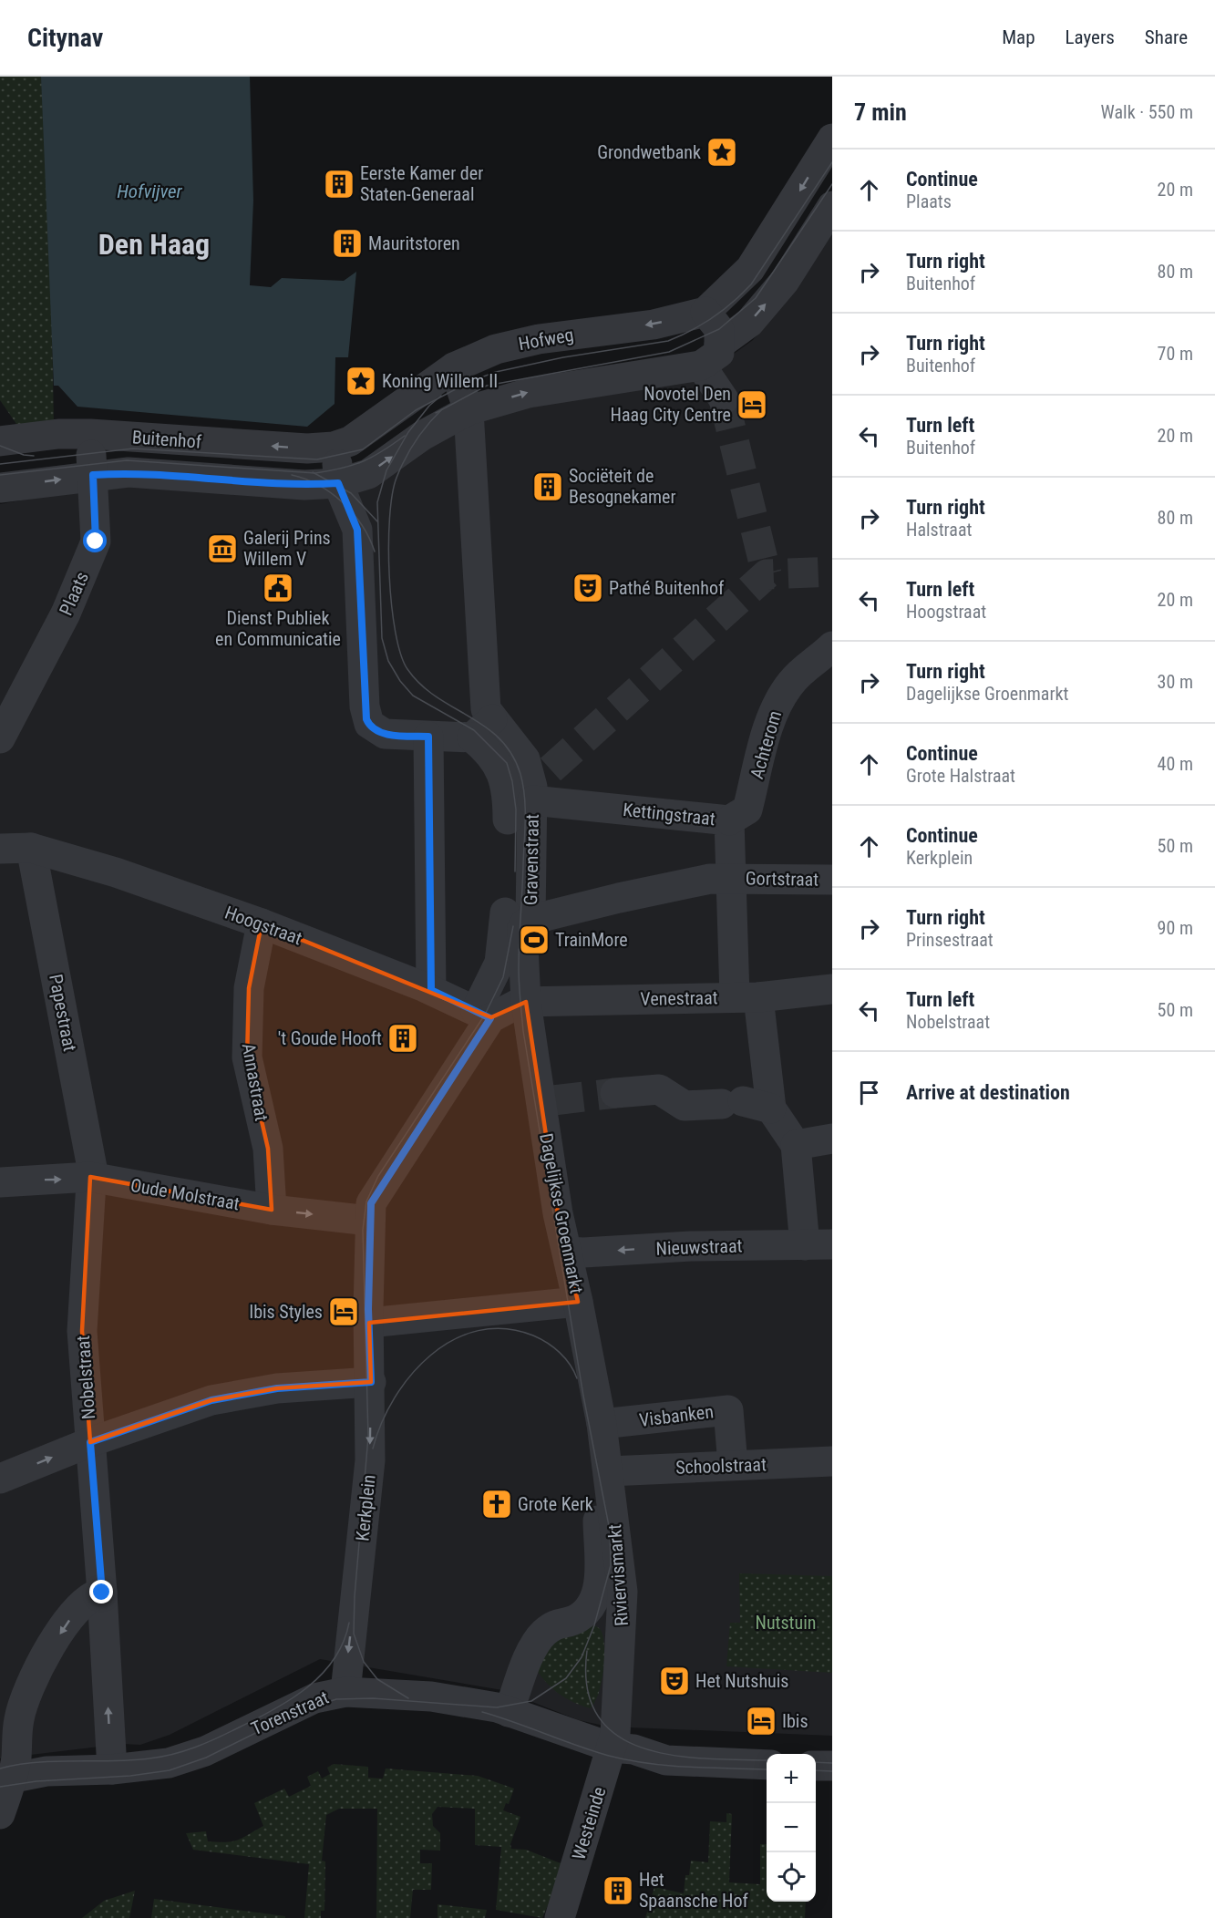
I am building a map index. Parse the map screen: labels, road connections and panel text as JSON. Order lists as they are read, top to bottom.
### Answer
{
  "streets": {
    "street": [
      "Hofweg",
      "Buitenhof",
      "Plaats",
      "Achterom",
      "Kettingstraat",
      "Gravenstraat",
      "Gortstraat",
      "Hoogstraat",
      "Venestraat",
      "Papestraat",
      "Annastraat",
      "Oude Molstraat",
      "Dagelijkse Groenmarkt",
      "Nieuwstraat",
      "Nobelstraat",
      "Visbanken",
      "Schoolstraat",
      "Kerkplein",
      "Riviervismarkt",
      "Torenstraat",
      "Westeinde"
    ]
  },
  "crossings": [
    ["Hofweg", "Buitenhof"],
    ["Buitenhof", "Plaats"],
    ["Achterom", "Kettingstraat"],
    ["Kettingstraat", "Gravenstraat"],
    ["Kettingstraat", "Gortstraat"],
    ["Kettingstraat", "Venestraat"],
    ["Gravenstraat", "Dagelijkse Groenmarkt"],
    ["Hoogstraat", "Papestraat"],
    ["Hoogstraat", "Annastraat"],
    ["Hoogstraat", "Kerkplein"],
    ["Venestraat", "Dagelijkse Groenmarkt"],
    ["Papestraat", "Oude Molstraat"],
    ["Papestraat", "Nobelstraat"],
    ["Annastraat", "Oude Molstraat"],
    ["Oude Molstraat", "Nobelstraat"],
    ["Oude Molstraat", "Kerkplein"],
    ["Dagelijkse Groenmarkt", "Nieuwstraat"],
    ["Dagelijkse Groenmarkt", "Visbanken"],
    ["Dagelijkse Groenmarkt", "Riviervismarkt"],
    ["Nobelstraat", "Torenstraat"],
    ["Visbanken", "Schoolstraat"],
    ["Visbanken", "Riviervismarkt"],
    ["Schoolstraat", "Riviervismarkt"],
    ["Kerkplein", "Torenstraat"],
    ["Riviervismarkt", "Torenstraat"],
    ["Riviervismarkt", "Westeinde"],
    ["Torenstraat", "Westeinde"]
  ],
  "one_way": ["Kerkplein"],
  "districts": ["Den Haag"],
  "water": ["Hofvijver"],
  "parks": ["Nutstuin"],
  "places": {
    "place": ["Grondwetbank", "Koning Willem II"],
    "building": [
      "Eerste Kamer der Staten-Generaal",
      "Mauritstoren",
      "Sociëteit de Besognekamer",
      "'t Goude Hooft",
      "Het Spaansche Hof"
    ],
    "hotel": ["Novotel Den Haag City Centre", "Ibis Styles", "Ibis"],
    "museum": ["Galerij Prins Willem V"],
    "public building": ["Dienst Publiek en Communicatie"],
    "theatre": ["Pathé Buitenhof", "Het Nutshuis"],
    "sports": ["TrainMore"],
    "church": ["Grote Kerk"]
  },
  "page": {
    "header": "Citynav",
    "nav": ["Map", "Layers", "Share"],
    "heading": ["7 min", "Walk · 550 m"],
    "list": [
      ["Continue", "Plaats", "20 m"],
      ["Turn right", "Buitenhof", "80 m"],
      ["Turn right", "Buitenhof", "70 m"],
      ["Turn left", "Buitenhof", "20 m"],
      ["Turn right", "Halstraat", "80 m"],
      ["Turn left", "Hoogstraat", "20 m"],
      ["Turn right", "Dagelijkse Groenmarkt", "30 m"],
      ["Continue", "Grote Halstraat", "40 m"],
      ["Continue", "Kerkplein", "50 m"],
      ["Turn right", "Prinsestraat", "90 m"],
      ["Turn left", "Nobelstraat", "50 m"],
      "Arrive at destination"
    ],
    "map_buttons": ["+", "−"]
  }
}
